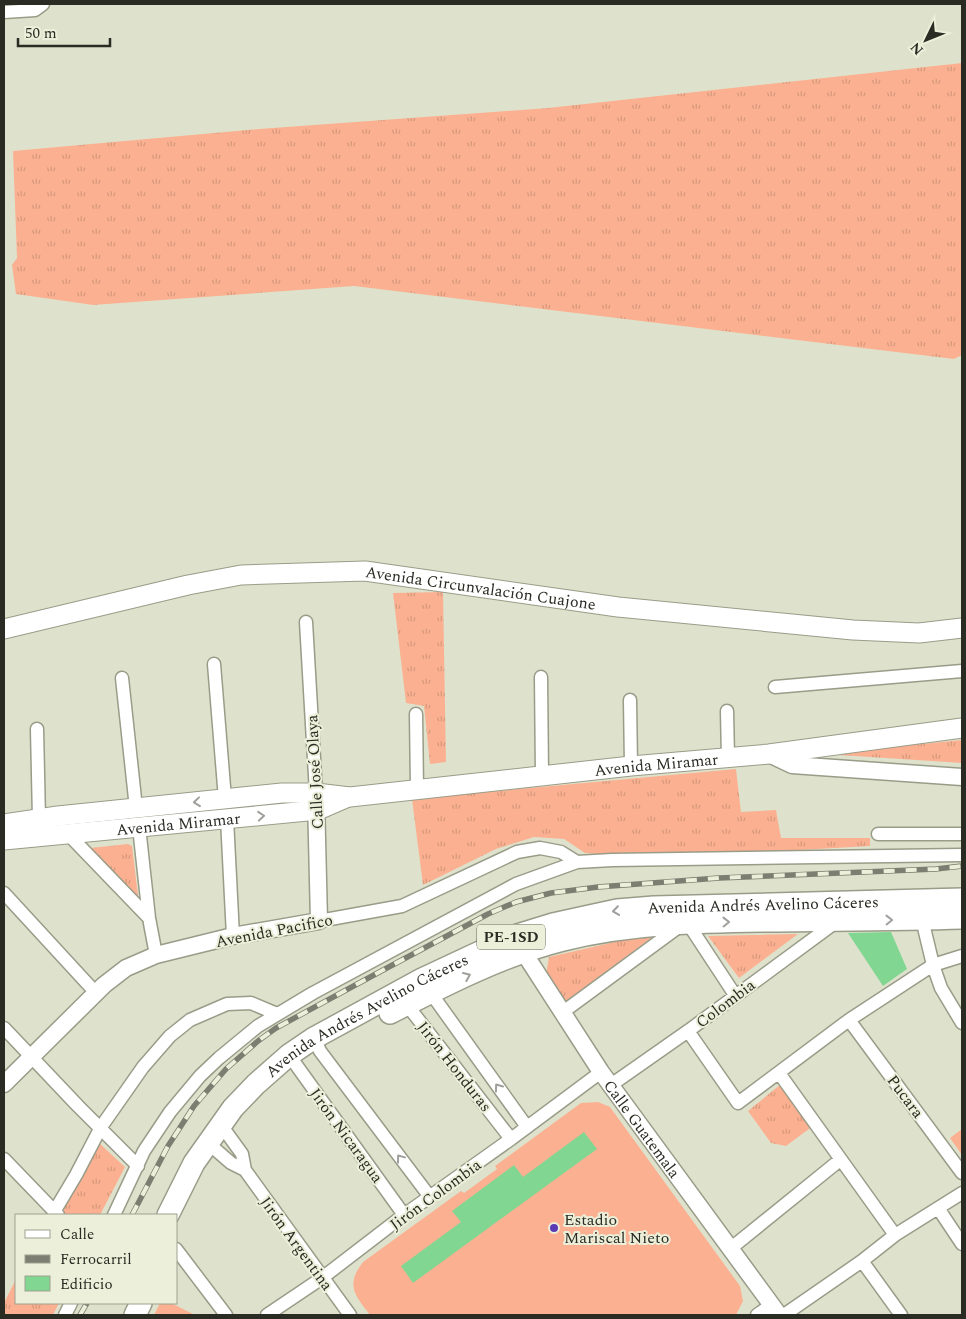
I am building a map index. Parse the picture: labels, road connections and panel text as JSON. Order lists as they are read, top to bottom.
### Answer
{
  "streets": {
    "highway": ["Avenida Andrés Avelino Cáceres", "PE-1SD"],
    "main road": ["Avenida Circunvalación Cuajone", "Avenida Miramar"],
    "street": [
      "Calle José Olaya",
      "Avenida Pacifico",
      "Colombia",
      "Jirón Honduras",
      "Pucara",
      "Calle Guatemala",
      "Jirón Nicaragua",
      "Jirón Colombia",
      "Jirón Argentina"
    ]
  },
  "crossings": [
    ["Avenida Miramar", "Calle José Olaya"],
    ["Calle José Olaya", "Avenida Pacifico"],
    ["Avenida Andrés Avelino Cáceres", "Colombia"],
    ["Avenida Andrés Avelino Cáceres", "Jirón Honduras"],
    ["Avenida Andrés Avelino Cáceres", "Calle Guatemala"],
    ["Avenida Andrés Avelino Cáceres", "Jirón Nicaragua"],
    ["Avenida Andrés Avelino Cáceres", "Jirón Argentina"],
    ["Colombia", "Calle Guatemala"],
    ["Jirón Honduras", "Jirón Colombia"],
    ["Calle Guatemala", "Jirón Colombia"],
    ["Jirón Nicaragua", "Jirón Colombia"],
    ["Jirón Colombia", "Jirón Argentina"]
  ],
  "places": ["Estadio Mariscal Nieto"],
  "legend": ["Calle", "Ferrocarril", "Edificio"],
  "scale_bar": "50 m",
  "north": "bottom left"
}
